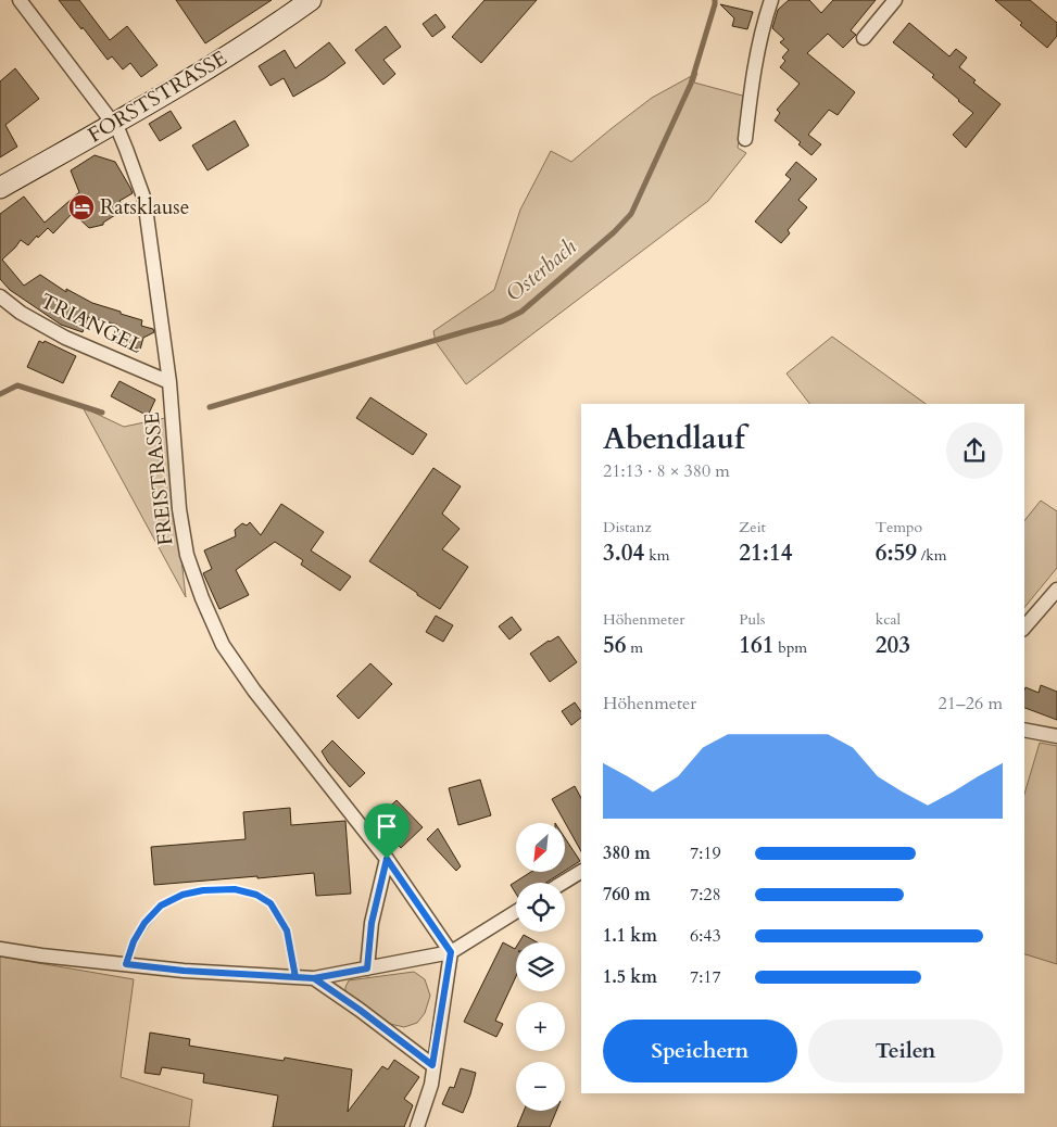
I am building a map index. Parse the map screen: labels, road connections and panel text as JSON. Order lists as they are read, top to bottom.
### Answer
{
  "streets": {
    "street": ["FORSTSTRASSE", "TRIANGEL", "FREISTRASSE"]
  },
  "crossings": [
    ["FORSTSTRASSE", "FREISTRASSE"],
    ["TRIANGEL", "FREISTRASSE"]
  ],
  "water": ["Osterbach"],
  "places": {
    "hotel": ["Ratsklause"]
  },
  "north": "bottom left",
  "page": {
    "heading": ["Abendlauf", "21:13 · 8 × 380 m"],
    "stats": [
      ["Distanz", "3.04 km"],
      ["Zeit", "21:14"],
      ["Tempo", "6:59 /km"],
      ["Höhenmeter", "56 m"],
      ["Puls", "161 bpm"],
      ["kcal", "203"]
    ],
    "chart": ["Höhenmeter", "21–26 m"],
    "map_buttons": ["+", "−"],
    "list": [
      {
        "name": "380 m",
        "note": "7:19"
      },
      {
        "name": "760 m",
        "note": "7:28"
      },
      {
        "name": "1.1 km",
        "note": "6:43"
      },
      {
        "name": "1.5 km",
        "note": "7:17"
      }
    ],
    "buttons": ["Speichern", "Teilen"]
  }
}
